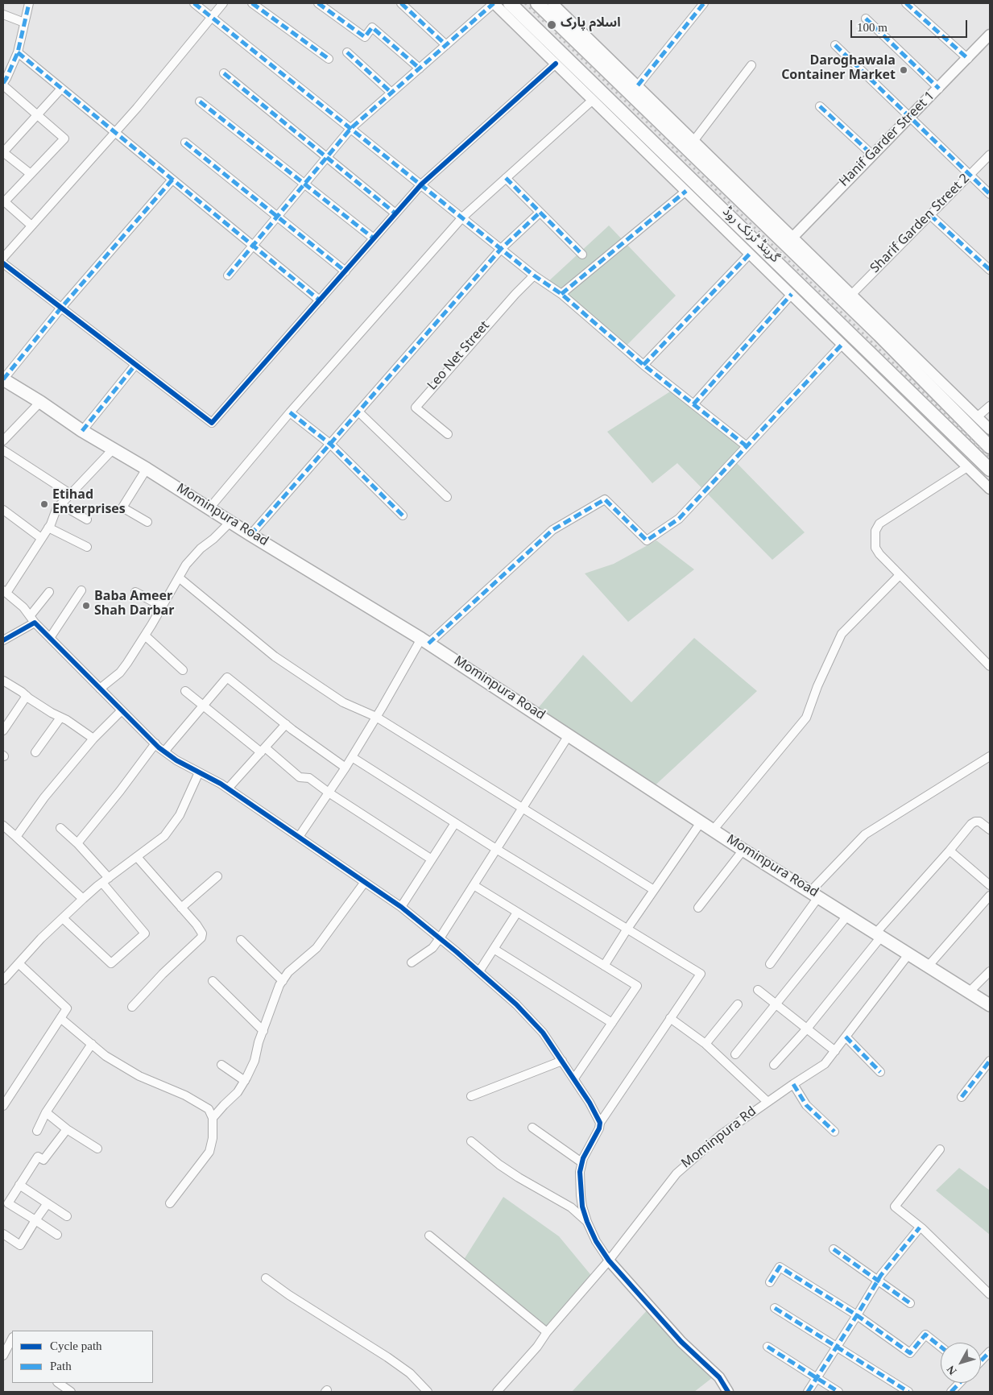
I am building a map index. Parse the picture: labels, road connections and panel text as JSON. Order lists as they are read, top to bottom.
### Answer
{
  "streets": {
    "main road": ["گرینڈ ٹرنک روڈ", "Mominpura Road"],
    "street": [
      "Hanif Garder Street 1",
      "Sharif Garden Street 2",
      "Leo Net Street",
      "Mominpura Rd"
    ]
  },
  "crossings": [
    ["Hanif Garder Street 1", "گرینڈ ٹرنک روڈ"],
    ["Mominpura Road", "Mominpura Rd"]
  ],
  "places": [
    "اسلام پارک",
    "Daroghawala Container Market",
    "Etihad Enterprises",
    "Baba Ameer Shah Darbar"
  ],
  "legend": ["Cycle path", "Path"],
  "scale_bar": "100 m",
  "north": "bottom left"
}
